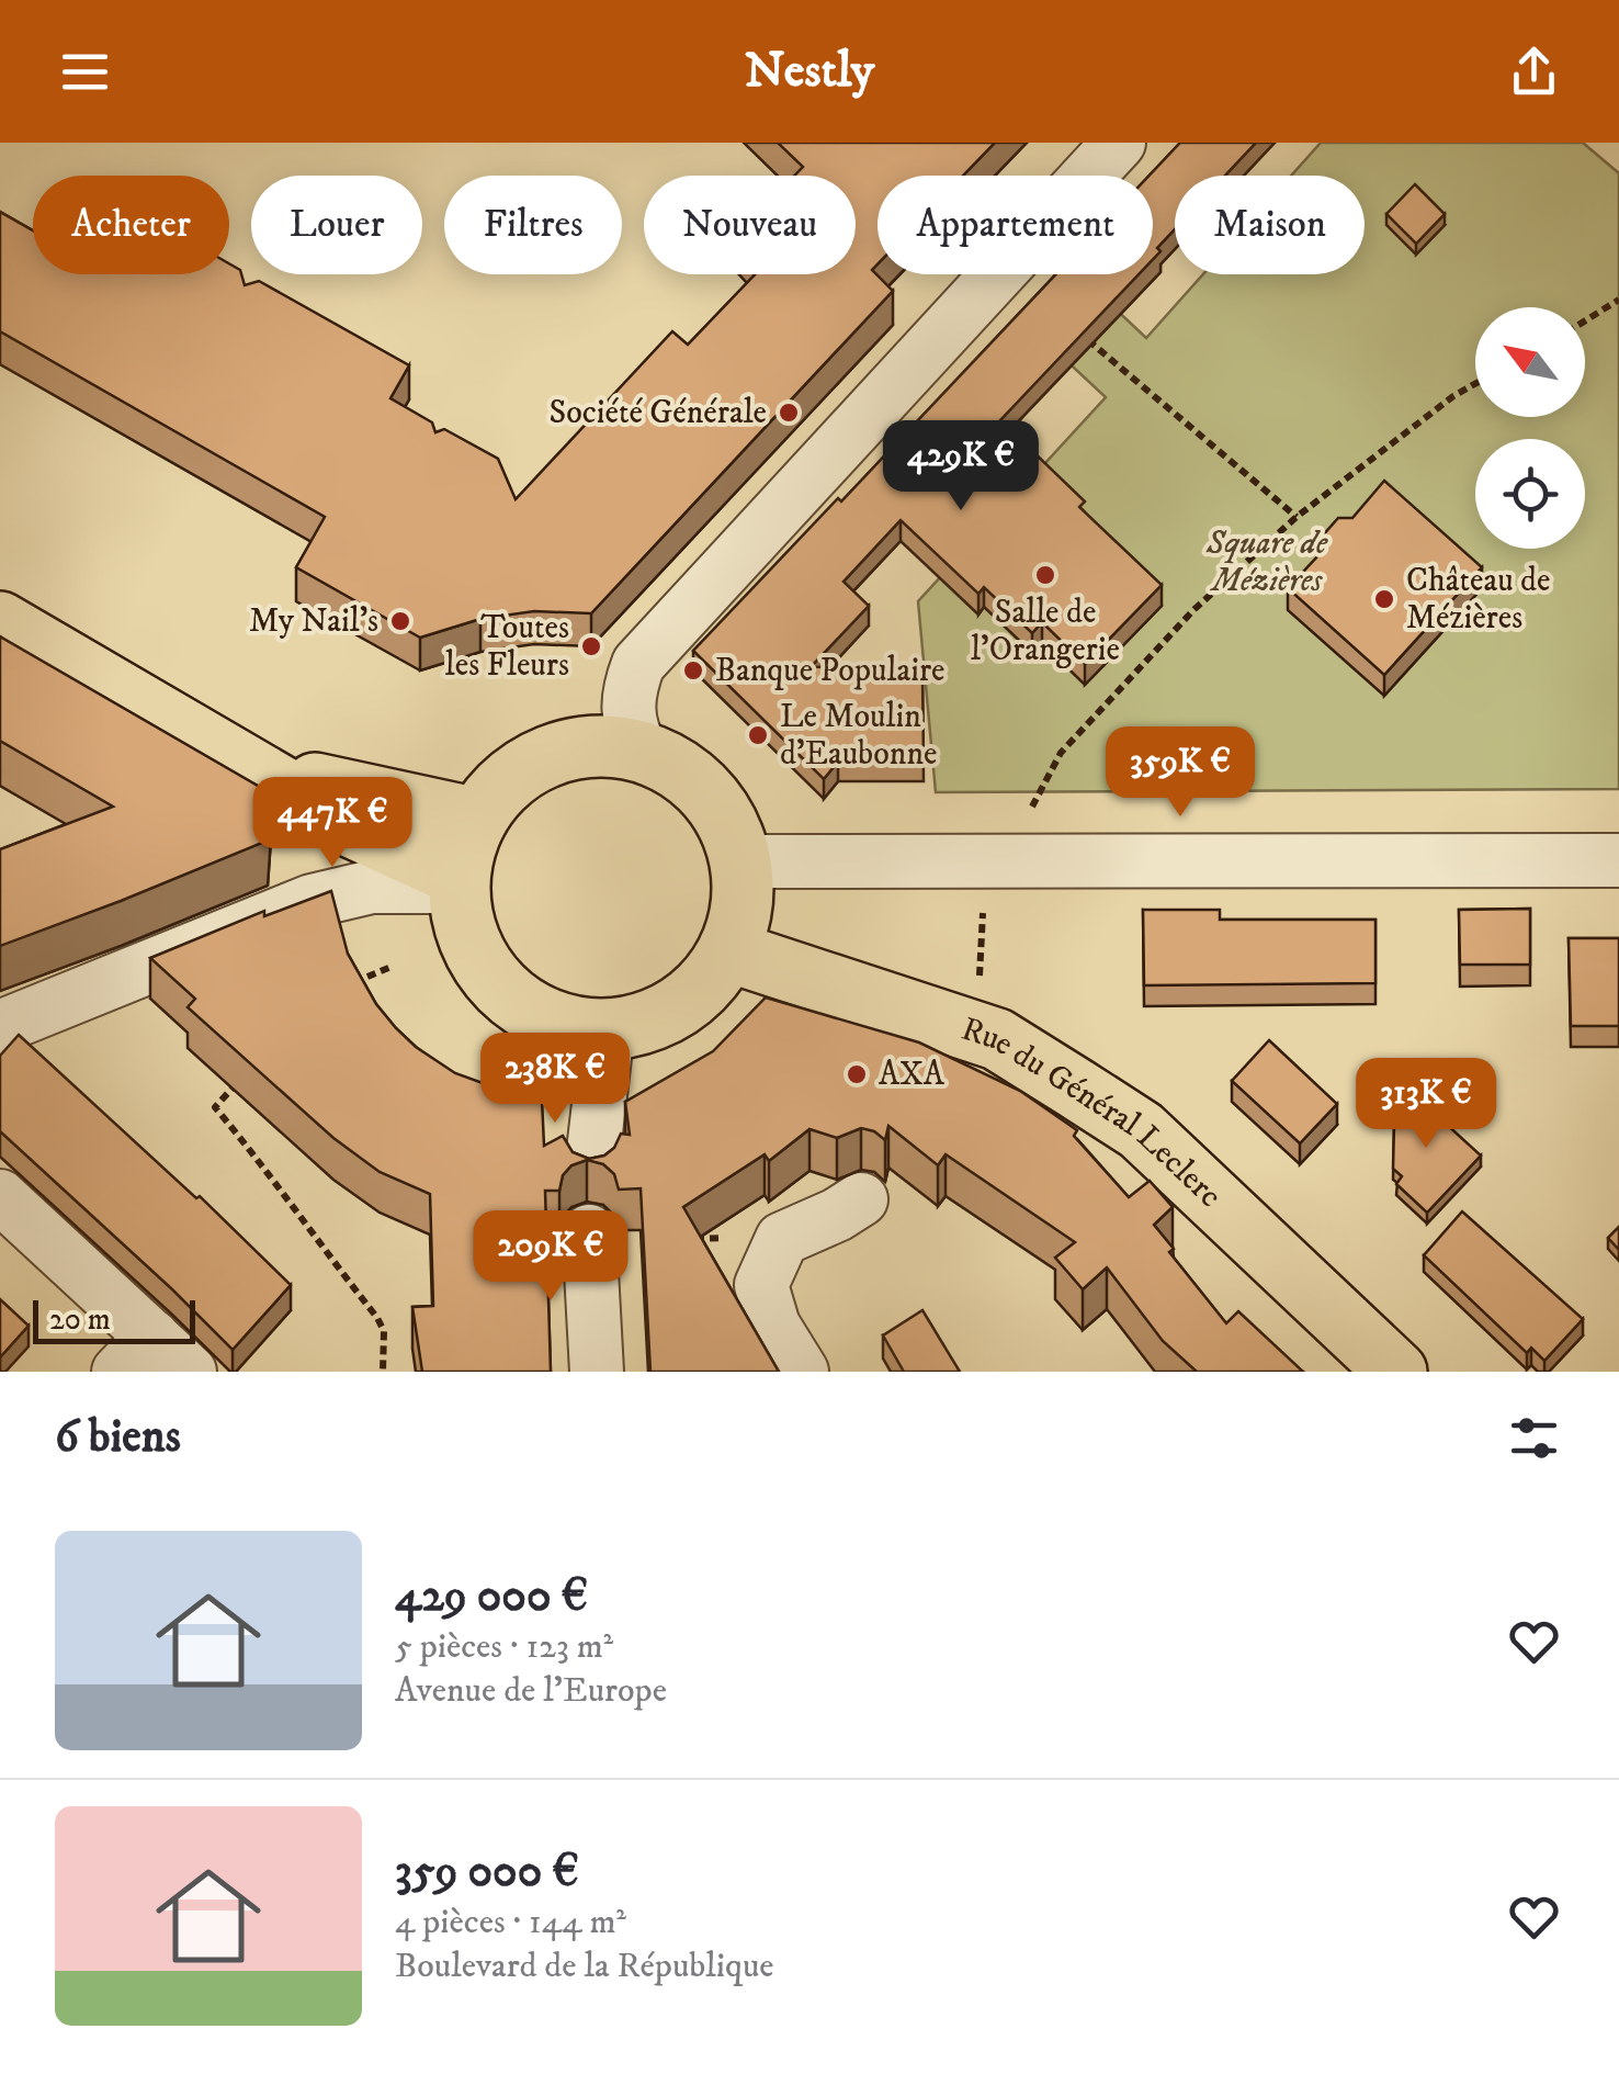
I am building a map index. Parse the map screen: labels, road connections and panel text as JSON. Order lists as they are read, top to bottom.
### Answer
{
  "streets": {
    "main road": ["Rue du Général Leclerc"]
  },
  "parks": ["Square de Mézières"],
  "places": [
    "Société Générale",
    "Salle de l'Orangerie",
    "Château de Mézières",
    "My Nail's",
    "Toutes les Fleurs",
    "Banque Populaire",
    "Le Moulin d'Eaubonne",
    "AXA"
  ],
  "scale_bar": "20 m",
  "north": "top left",
  "page": {
    "header": "Nestly",
    "chip": [
      "Acheter",
      "Louer",
      "Filtres",
      "Nouveau",
      "Appartement",
      "Maison"
    ],
    "price": [
      "429K €",
      "359K €",
      "447K €",
      "238K €",
      "313K €",
      "209K €"
    ],
    "scale": "20 m",
    "heading": "6 biens",
    "list": [
      {
        "name": "429 000 €",
        "note": "5 pièces · 123 m² · Avenue de l'Europe"
      },
      {
        "name": "359 000 €",
        "note": "4 pièces · 144 m² · Boulevard de la République"
      }
    ]
  }
}
